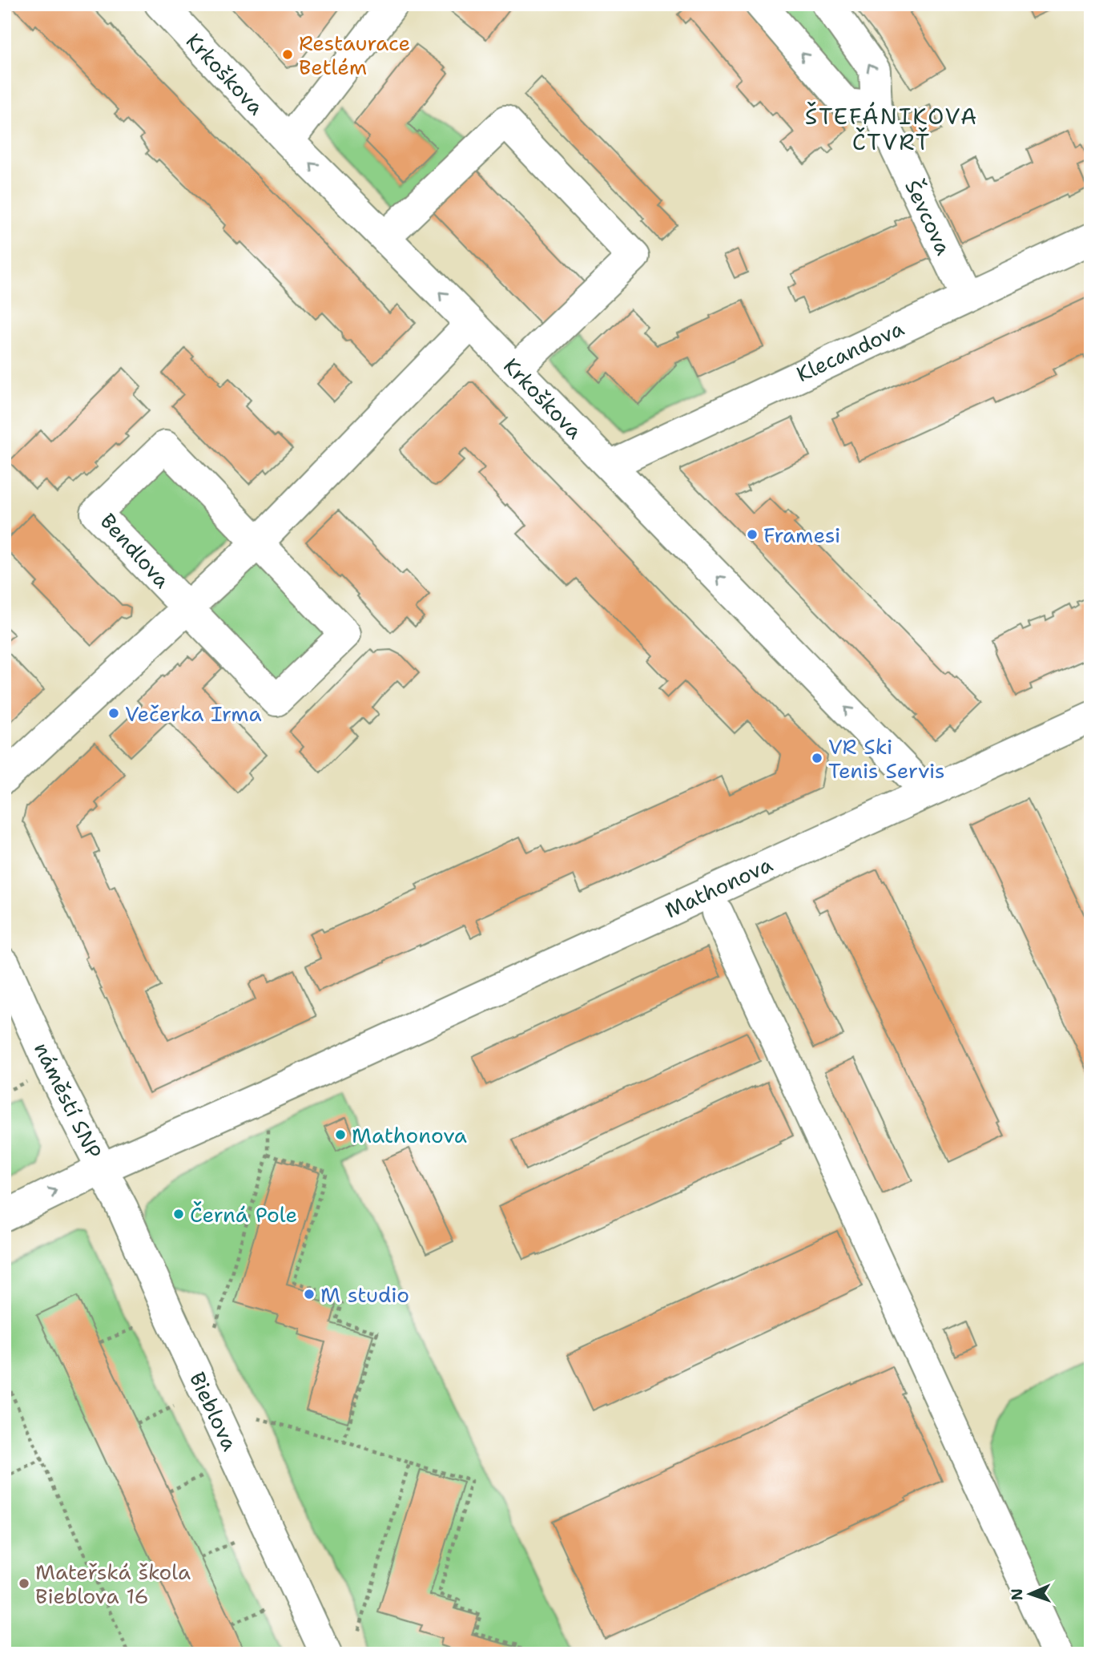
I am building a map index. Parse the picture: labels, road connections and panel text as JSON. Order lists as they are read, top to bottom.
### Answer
{
  "streets": {
    "street": [
      "Krkoškova",
      "Ševcova",
      "Klecandova",
      "Bendlova",
      "Mathonova",
      "náměstí SNP",
      "Bieblova"
    ]
  },
  "crossings": [
    ["Krkoškova", "Klecandova"],
    ["Krkoškova", "Bendlova"],
    ["Krkoškova", "Mathonova"],
    ["Ševcova", "Klecandova"],
    ["Mathonova", "náměstí SNP"],
    ["Mathonova", "Bieblova"],
    ["náměstí SNP", "Bieblova"]
  ],
  "one_way": ["Krkoškova"],
  "districts": ["ŠTEFÁNIKOVA ČTVRŤ"],
  "places": [
    "Restaurace Betlém",
    "Framesi",
    "Večerka Irma",
    "VR Ski Tenis Servis",
    "Mathonova",
    "Černá Pole",
    "M studio",
    "Mateřská škola Bieblova 16"
  ],
  "north": "left"
}
